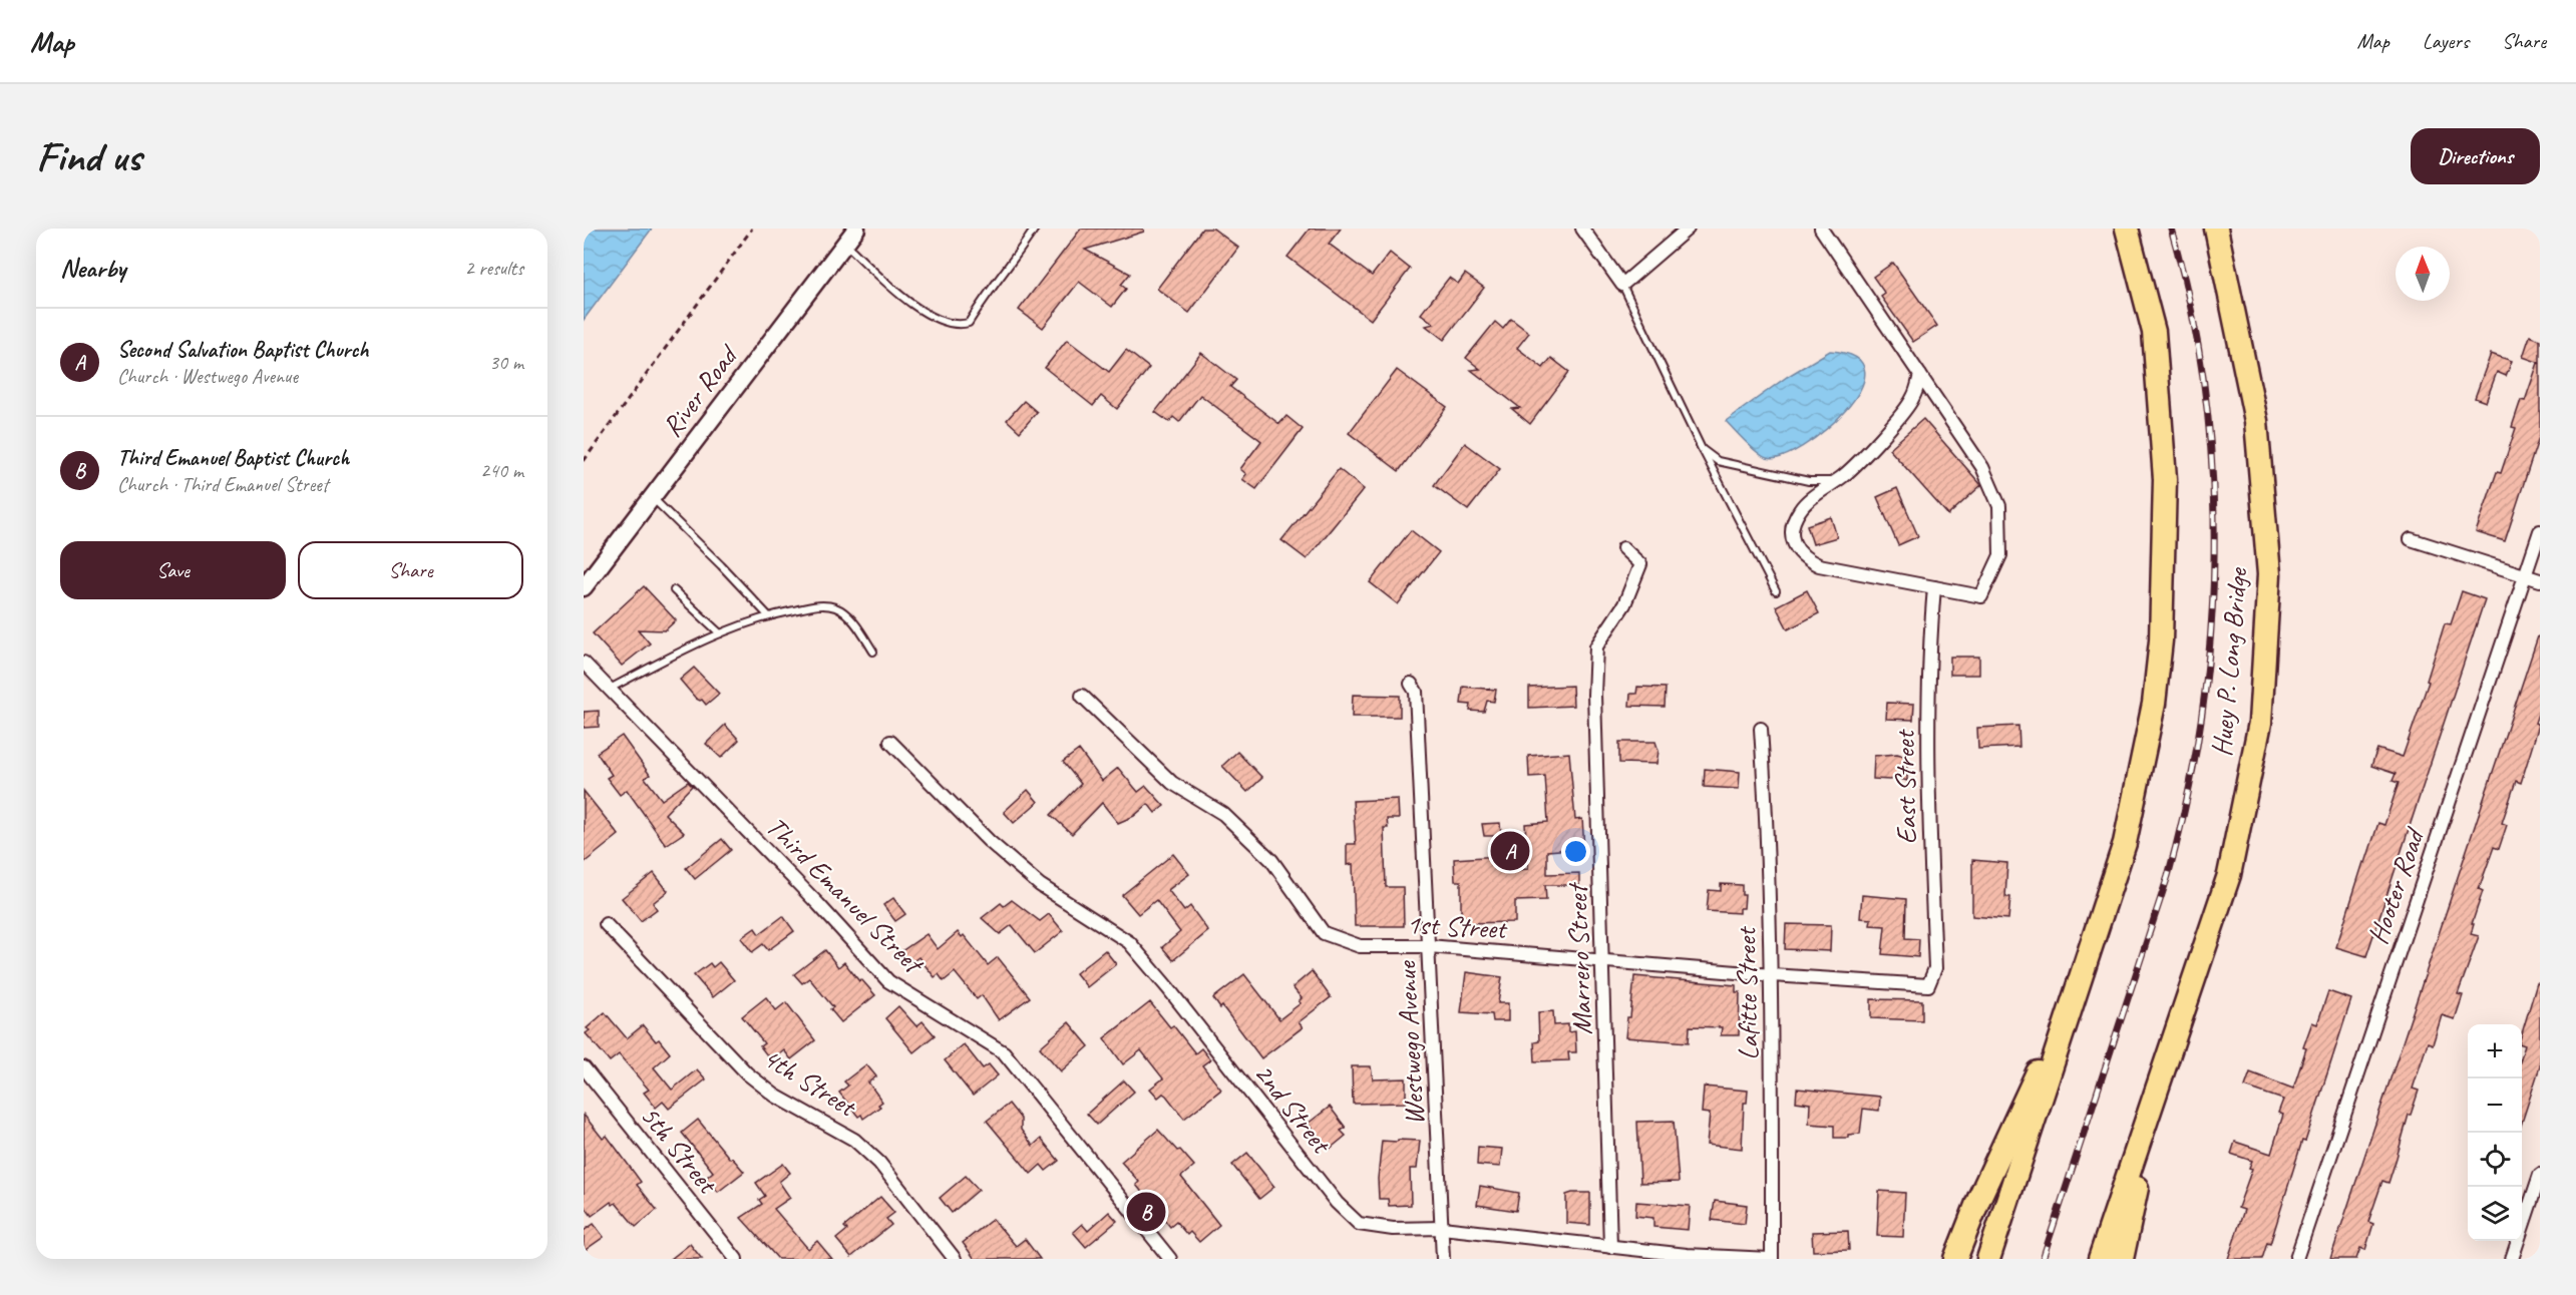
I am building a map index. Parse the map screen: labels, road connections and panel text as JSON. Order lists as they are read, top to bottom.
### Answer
{
  "streets": {
    "highway": ["Huey P. Long Bridge"],
    "street": [
      "River Road",
      "East Street",
      "Hooter Road",
      "Third Emanuel Street",
      "1st Street",
      "Marrero Street",
      "Lafitte Street",
      "Westwego Avenue",
      "4th Street",
      "2nd Street",
      "5th Street"
    ]
  },
  "crossings": [
    ["East Street", "1st Street"],
    ["1st Street", "Marrero Street"],
    ["1st Street", "Lafitte Street"],
    ["1st Street", "Westwego Avenue"],
    ["Marrero Street", "2nd Street"],
    ["Lafitte Street", "2nd Street"],
    ["Westwego Avenue", "2nd Street"]
  ],
  "north": "top",
  "page": {
    "header": "Map",
    "nav": ["Map", "Layers", "Share"],
    "buttons": [
      "Directions",
      ["Save", "Share"]
    ],
    "title": "Find us",
    "heading": ["Nearby", "2 results"],
    "list": [
      {
        "mark": "A",
        "name": "Second Salvation Baptist Church",
        "note": "Church · Westwego Avenue",
        "value": "30 m"
      },
      {
        "mark": "B",
        "name": "Third Emanuel Baptist Church",
        "note": "Church · Third Emanuel Street",
        "value": "240 m"
      }
    ],
    "pins": ["A", "B"],
    "map_buttons": ["+", "−"]
  }
}
